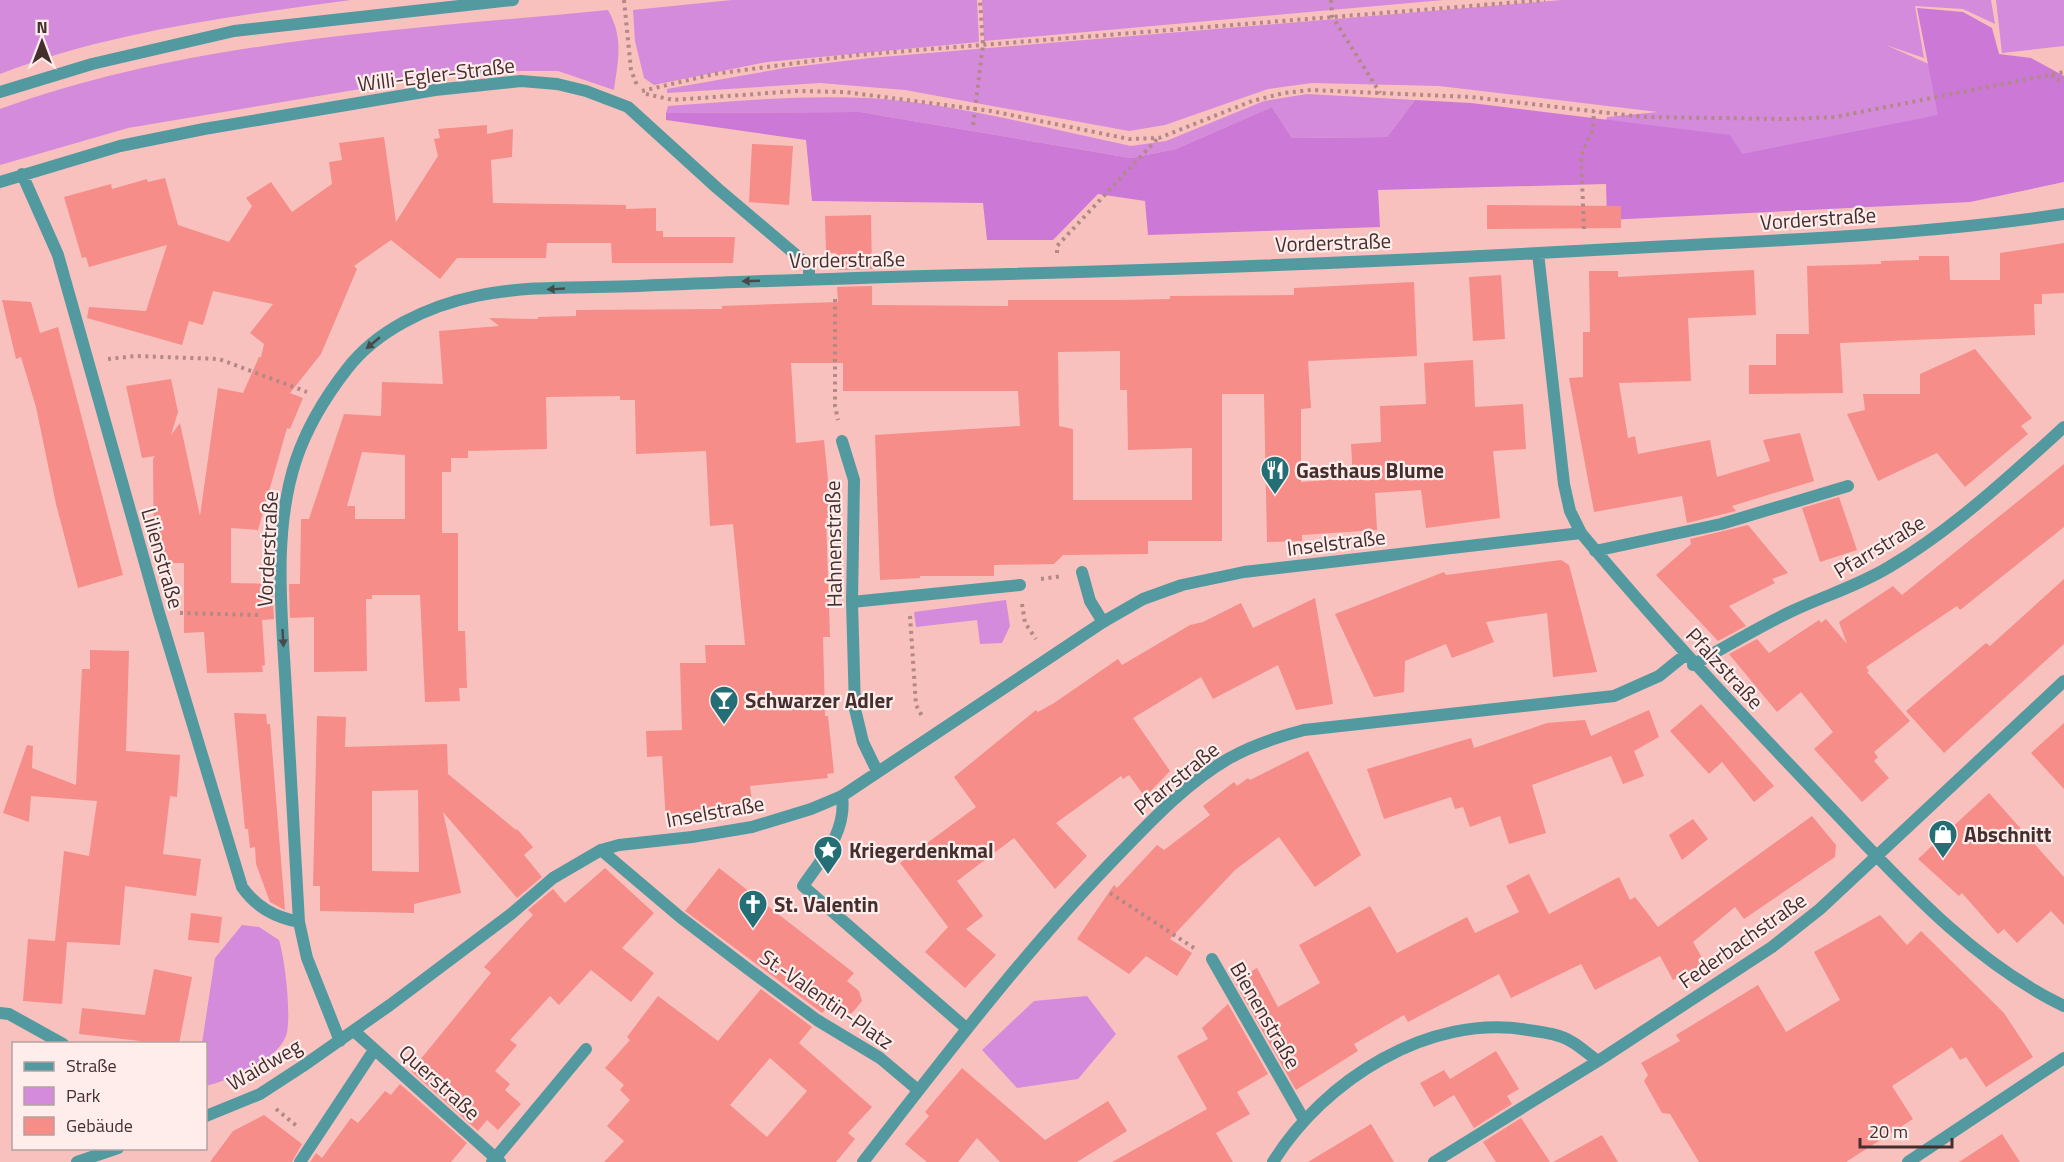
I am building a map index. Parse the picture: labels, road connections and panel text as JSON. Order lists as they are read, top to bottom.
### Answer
{
  "streets": {
    "street": [
      "Willi-Egler-Straße",
      "Vorderstraße",
      "Inselstraße",
      "Hahnenstraße",
      "Pfarrstraße",
      "Lilienstraße",
      "Pfalzstraße",
      "Federbachstraße",
      "St.-Valentin-Platz",
      "Bienenstraße",
      "Waidweg",
      "Querstraße"
    ]
  },
  "crossings": [
    ["Willi-Egler-Straße", "Vorderstraße"],
    ["Willi-Egler-Straße", "Lilienstraße"],
    ["Vorderstraße", "Inselstraße"],
    ["Vorderstraße", "Lilienstraße"],
    ["Vorderstraße", "Pfalzstraße"],
    ["Vorderstraße", "Waidweg"],
    ["Inselstraße", "Hahnenstraße"],
    ["Inselstraße", "Pfalzstraße"],
    ["Inselstraße", "St.-Valentin-Platz"],
    ["Inselstraße", "Waidweg"],
    ["Inselstraße", "Querstraße"],
    ["Pfarrstraße", "Pfalzstraße"],
    ["Pfarrstraße", "St.-Valentin-Platz"],
    ["Pfarrstraße", "Bienenstraße"],
    ["Pfalzstraße", "Federbachstraße"]
  ],
  "places": {
    "restaurant": ["Gasthaus Blume"],
    "bar": ["Schwarzer Adler"],
    "shop": ["Abschnitt"],
    "place": ["Kriegerdenkmal"],
    "church": ["St. Valentin"]
  },
  "legend": ["Straße", "Park", "Gebäude"],
  "scale_bar": "20 m",
  "north": "top"
}
